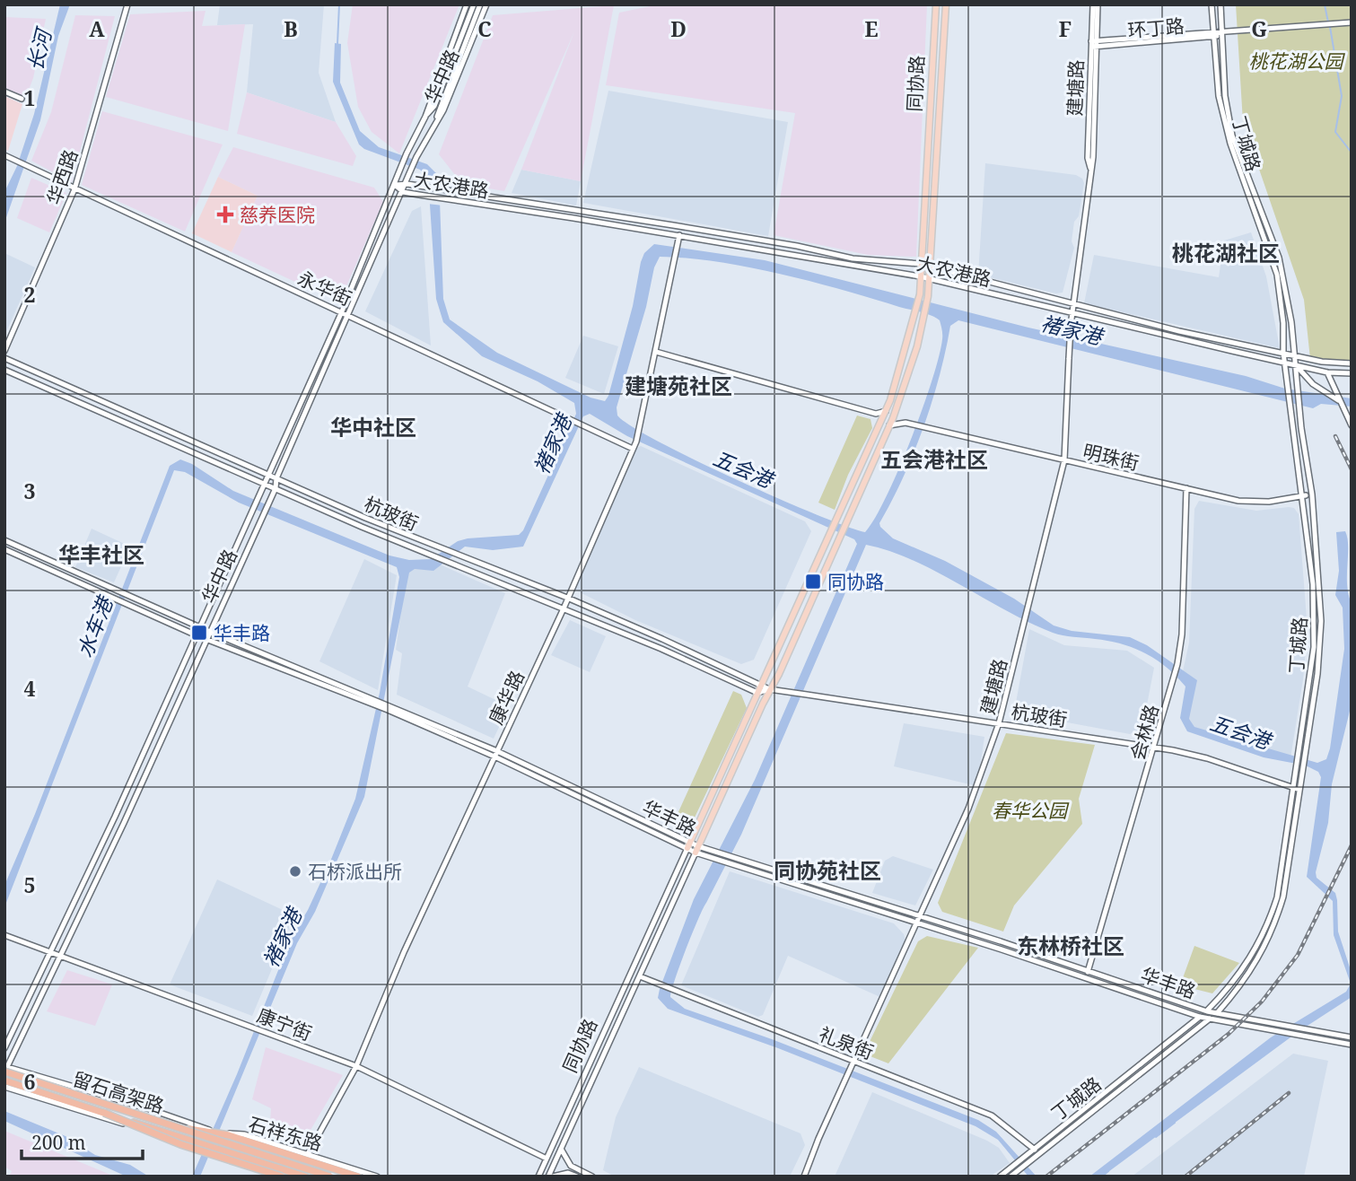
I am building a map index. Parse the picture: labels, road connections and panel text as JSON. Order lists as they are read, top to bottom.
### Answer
{
  "streets": {
    "highway": ["留石高架路"],
    "main road": [
      "环丁路",
      "华中路",
      "同协路",
      "建塘路",
      "丁城路",
      "华西路",
      "大农港路",
      "永华街",
      "明珠街",
      "杭玻街",
      "康华路",
      "会林路",
      "华丰路",
      "康宁街",
      "礼泉街",
      "石祥东路"
    ]
  },
  "crossings": [
    ["环丁路", "建塘路"],
    ["环丁路", "丁城路"],
    ["华中路", "大农港路"],
    ["华中路", "永华街"],
    ["华中路", "杭玻街"],
    ["华中路", "华丰路"],
    ["华中路", "康宁街"],
    ["华中路", "留石高架路"],
    ["华中路", "石祥东路"],
    ["同协路", "大农港路"],
    ["同协路", "明珠街"],
    ["同协路", "杭玻街"],
    ["同协路", "华丰路"],
    ["同协路", "康宁街"],
    ["同协路", "礼泉街"],
    ["建塘路", "大农港路"],
    ["建塘路", "明珠街"],
    ["建塘路", "杭玻街"],
    ["建塘路", "华丰路"],
    ["建塘路", "礼泉街"],
    ["丁城路", "大农港路"],
    ["丁城路", "明珠街"],
    ["丁城路", "杭玻街"],
    ["丁城路", "华丰路"],
    ["丁城路", "礼泉街"],
    ["华西路", "永华街"],
    ["大农港路", "康华路"],
    ["永华街", "康华路"],
    ["明珠街", "会林路"],
    ["杭玻街", "康华路"],
    ["杭玻街", "会林路"],
    ["康华路", "华丰路"],
    ["康华路", "康宁街"],
    ["康华路", "石祥东路"],
    ["会林路", "华丰路"],
    ["留石高架路", "石祥东路"]
  ],
  "districts": [
    "桃花湖社区",
    "建塘苑社区",
    "华中社区",
    "五会港社区",
    "华丰社区",
    "同协苑社区",
    "东林桥社区"
  ],
  "water": [
    "长河",
    "褚家港",
    "五会港",
    "水车港"
  ],
  "parks": ["桃花湖公园", "春华公园"],
  "places": {
    "health": ["慈养医院"],
    "transit": ["同协路", "华丰路"],
    "other": ["石桥派出所"]
  },
  "scale_bar": "200 m",
  "grid": {
    "columns": [
      "A",
      "B",
      "C",
      "D",
      "E",
      "F",
      "G"
    ],
    "rows": [
      "1",
      "2",
      "3",
      "4",
      "5",
      "6"
    ]
  }
}
